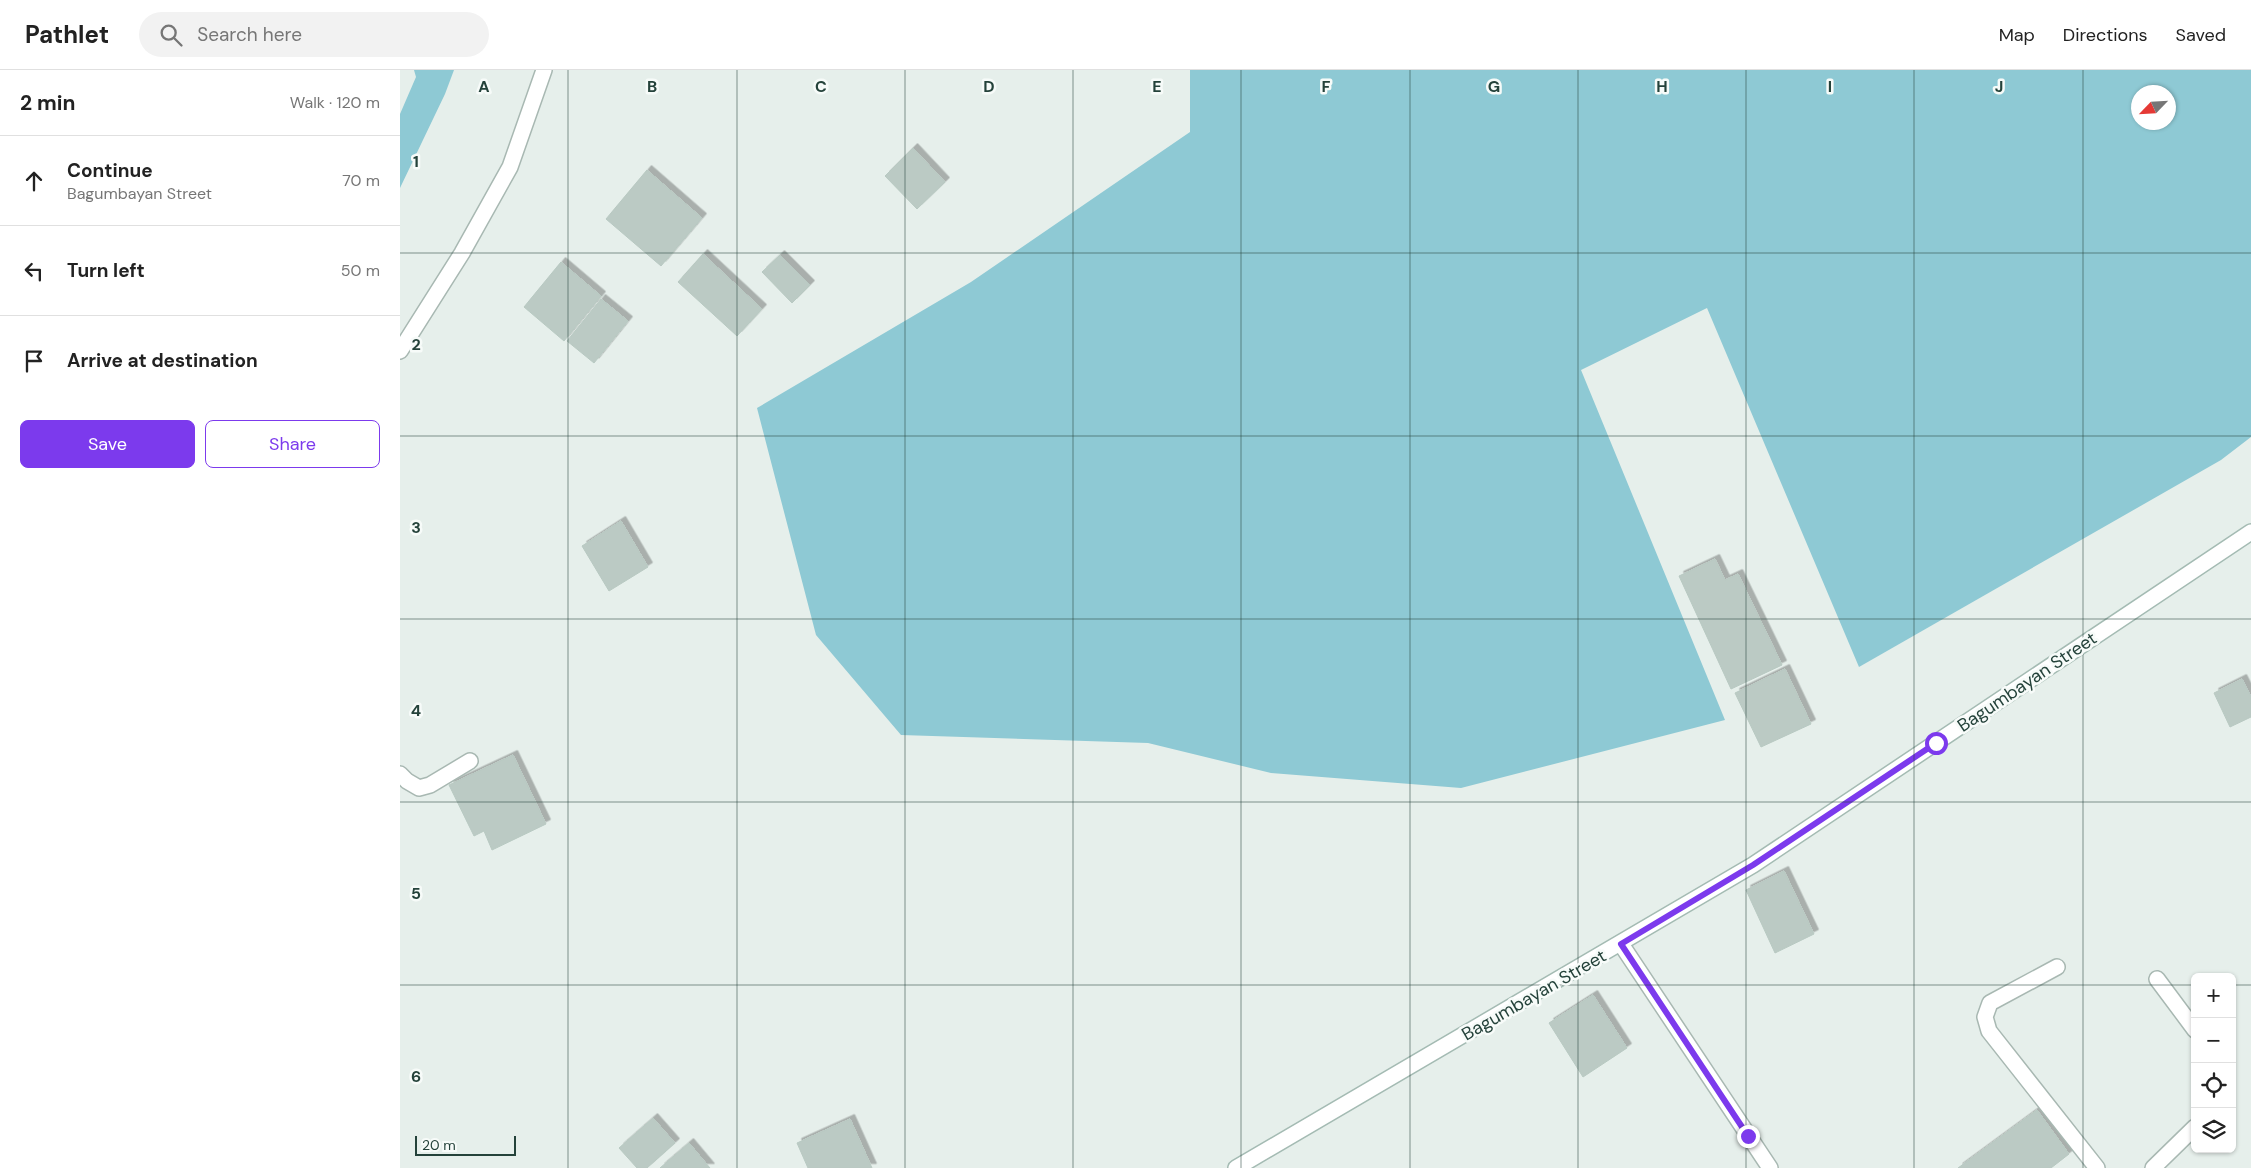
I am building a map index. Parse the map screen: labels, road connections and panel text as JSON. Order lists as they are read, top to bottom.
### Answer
{
  "streets": {
    "main road": ["Bagumbayan Street"]
  },
  "scale_bar": "20 m",
  "north": "bottom left",
  "page": {
    "header": "Pathlet",
    "search": "Search here",
    "nav": ["Map", "Directions", "Saved"],
    "heading": ["2 min", "Walk · 120 m"],
    "list": [
      ["Continue", "Bagumbayan Street", "70 m"],
      ["Turn left", "50 m"],
      "Arrive at destination"
    ],
    "buttons": ["Save", "Share"],
    "map_buttons": ["+", "−"],
    "scale": "20 m"
  },
  "grid": {
    "columns": [
      "A",
      "B",
      "C",
      "D",
      "E",
      "F",
      "G",
      "H",
      "I",
      "J"
    ],
    "rows": [
      "1",
      "2",
      "3",
      "4",
      "5",
      "6"
    ]
  }
}
